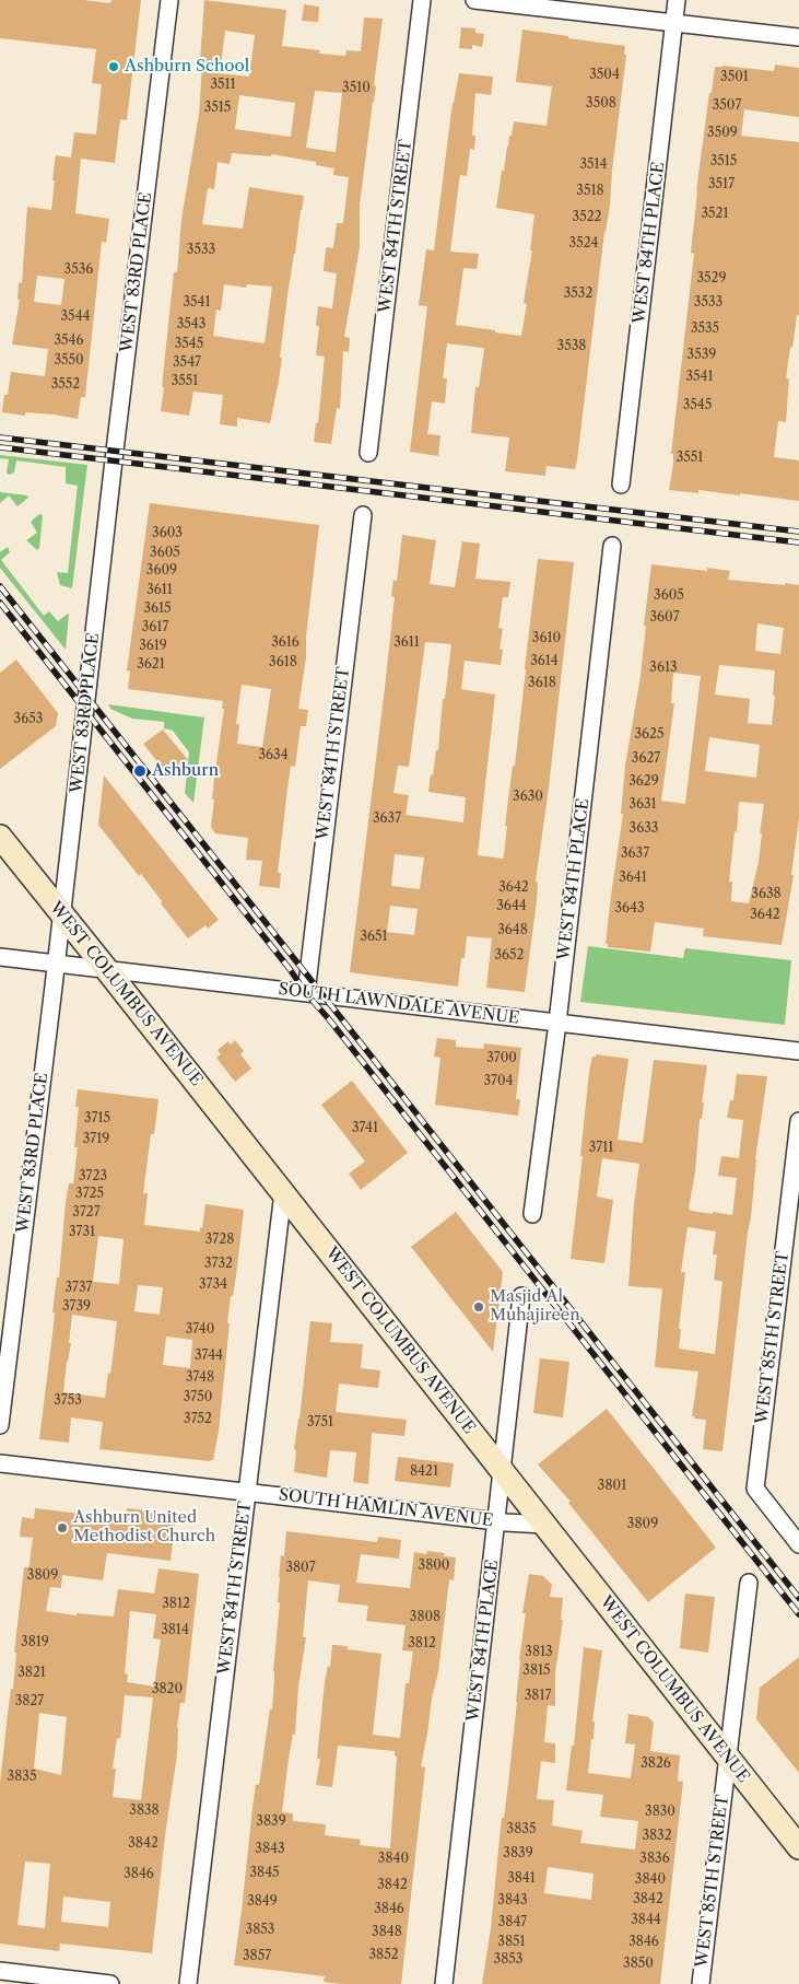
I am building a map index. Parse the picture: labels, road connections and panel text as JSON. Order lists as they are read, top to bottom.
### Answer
{
  "streets": {
    "main road": ["WEST COLUMBUS AVENUE"],
    "street": [
      "WEST 84TH STREET",
      "WEST 84TH PLACE",
      "WEST 83RD PLACE",
      "SOUTH LAWNDALE AVENUE",
      "WEST 85TH STREET",
      "SOUTH HAMLIN AVENUE"
    ]
  },
  "crossings": [
    ["WEST 84TH STREET", "WEST COLUMBUS AVENUE"],
    ["WEST 84TH STREET", "SOUTH LAWNDALE AVENUE"],
    ["WEST 84TH STREET", "SOUTH HAMLIN AVENUE"],
    ["WEST 84TH PLACE", "WEST COLUMBUS AVENUE"],
    ["WEST 84TH PLACE", "SOUTH LAWNDALE AVENUE"],
    ["WEST 84TH PLACE", "SOUTH HAMLIN AVENUE"],
    ["WEST 83RD PLACE", "WEST COLUMBUS AVENUE"],
    ["WEST 83RD PLACE", "SOUTH LAWNDALE AVENUE"],
    ["WEST COLUMBUS AVENUE", "SOUTH LAWNDALE AVENUE"],
    ["WEST COLUMBUS AVENUE", "WEST 85TH STREET"],
    ["WEST COLUMBUS AVENUE", "SOUTH HAMLIN AVENUE"]
  ],
  "places": [
    "Ashburn School",
    "Ashburn",
    "Masjid Al Muhajireen",
    "Ashburn United Methodist Church"
  ],
  "house_numbers": [
    "3504",
    "3501",
    "3511",
    "3510",
    "3508",
    "3507",
    "3515",
    "3509",
    "3515",
    "3514",
    "3517",
    "3518",
    "3521",
    "3522",
    "3524",
    "3533",
    "3536",
    "3529",
    "3532",
    "3541",
    "3533",
    "3544",
    "3543",
    "3535",
    "3546",
    "3545",
    "3538",
    "3539",
    "3550",
    "3547",
    "3541",
    "3551",
    "3552",
    "3545",
    "3551",
    "3603",
    "3605",
    "3609",
    "3611",
    "3605",
    "3615",
    "3607",
    "3617",
    "3610",
    "3616",
    "3611",
    "3619",
    "3614",
    "3618",
    "3621",
    "3613",
    "3618",
    "3653",
    "3625",
    "3634",
    "3627",
    "3629",
    "3630",
    "3631",
    "3637",
    "3633",
    "3637",
    "3641",
    "3642",
    "3638",
    "3644",
    "3643",
    "3642",
    "3648",
    "3651",
    "3652",
    "3700",
    "3704",
    "3715",
    "3741",
    "3719",
    "3711",
    "3723",
    "3725",
    "3727",
    "3731",
    "3728",
    "3732",
    "3734",
    "3737",
    "3739",
    "3740",
    "3744",
    "3748",
    "3750",
    "3753",
    "3752",
    "3751",
    "8421",
    "3801",
    "3809",
    "3800",
    "3807",
    "3809",
    "3812",
    "3808",
    "3814",
    "3819",
    "3812",
    "3813",
    "3815",
    "3821",
    "3820",
    "3817",
    "3827",
    "3826",
    "3835",
    "3838",
    "3830",
    "3839",
    "3835",
    "3832",
    "3842",
    "3843",
    "3839",
    "3840",
    "3836",
    "3845",
    "3846",
    "3841",
    "3840",
    "3842",
    "3842",
    "3843",
    "3849",
    "3846",
    "3844",
    "3847",
    "3853",
    "3848",
    "3851",
    "3846",
    "3852",
    "3857",
    "3853",
    "3850"
  ]
}
